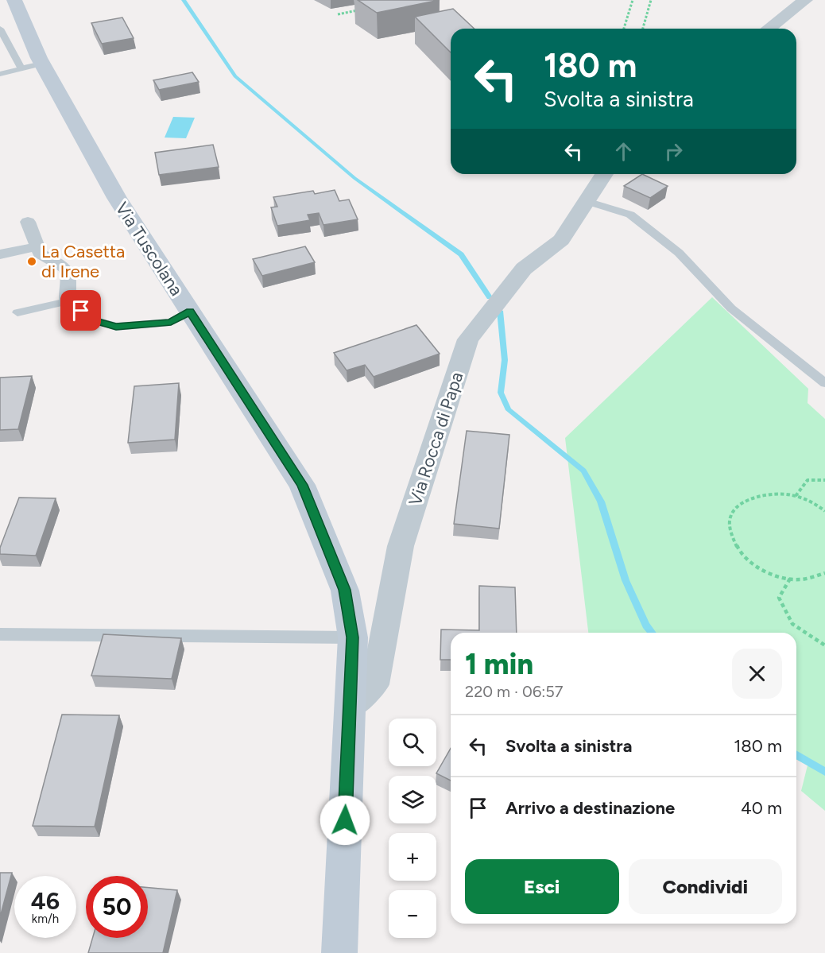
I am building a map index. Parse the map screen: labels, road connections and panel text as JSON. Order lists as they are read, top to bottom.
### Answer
{
  "streets": {
    "main road": ["Via Tuscolana"],
    "street": ["Via Rocca di Papa"]
  },
  "crossings": [
    ["Via Tuscolana", "Via Rocca di Papa"]
  ],
  "places": ["La Casetta di Irene"],
  "page": {
    "turn": ["180 m", "Svolta a sinistra"],
    "heading": ["1 min", "220 m · 06:57"],
    "list": [
      {
        "name": "Svolta a sinistra",
        "value": "180 m"
      },
      {
        "name": "Arrivo a destinazione",
        "value": "40 m"
      }
    ],
    "map_buttons": ["+", "−"],
    "buttons": ["Esci", "Condividi"],
    "speed": "46 km/h",
    "limit": "50"
  }
}
